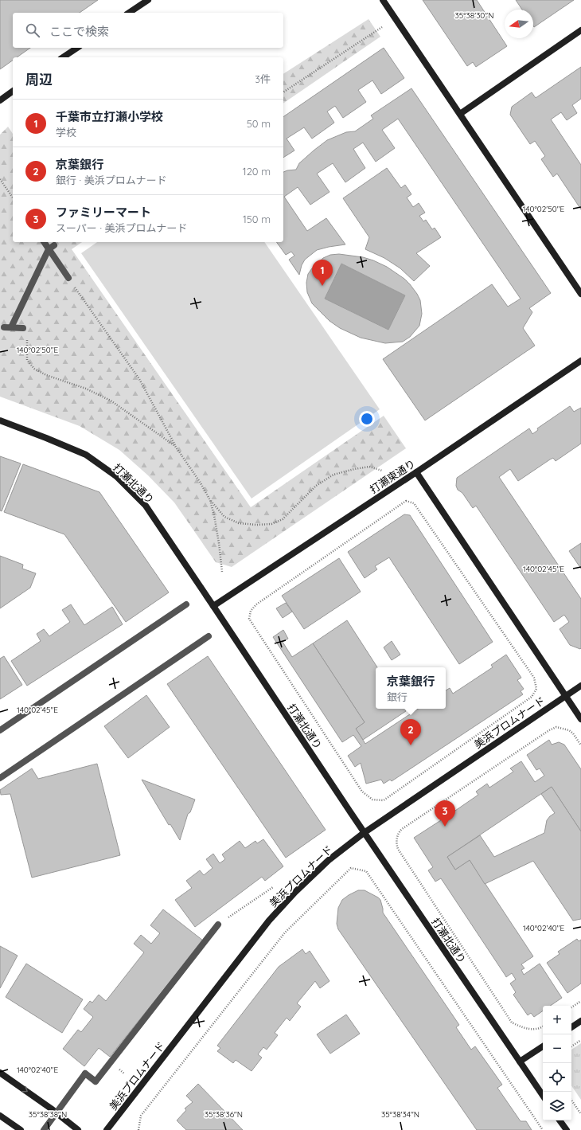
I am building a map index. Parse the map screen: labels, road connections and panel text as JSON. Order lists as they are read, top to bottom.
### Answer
{
  "streets": {
    "street": ["打瀬東通り", "打瀬北通り", "美浜プロムナード"]
  },
  "crossings": [
    ["打瀬東通り", "打瀬北通り"],
    ["打瀬北通り", "美浜プロムナード"]
  ],
  "north": "left",
  "page": {
    "search": "ここで検索",
    "heading": ["周辺", "3件"],
    "list": [
      {
        "mark": "1",
        "name": "千葉市立打瀬小学校",
        "note": "学校",
        "value": "50 m"
      },
      {
        "mark": "2",
        "name": "京葉銀行",
        "note": "銀行 · 美浜プロムナード",
        "value": "120 m"
      },
      {
        "mark": "3",
        "name": "ファミリーマート",
        "note": "スーパー · 美浜プロムナード",
        "value": "150 m"
      }
    ],
    "pins": ["1", "2", "3"],
    "popup": ["京葉銀行", "銀行"],
    "map_buttons": ["+", "−"]
  },
  "coordinates": [
    "35°38'30\"N",
    "140°02'50\"E",
    "140°02'45\"E",
    "140°02'40\"E",
    "35°38'38\"N",
    "35°38'36\"N",
    "35°38'34\"N"
  ]
}
